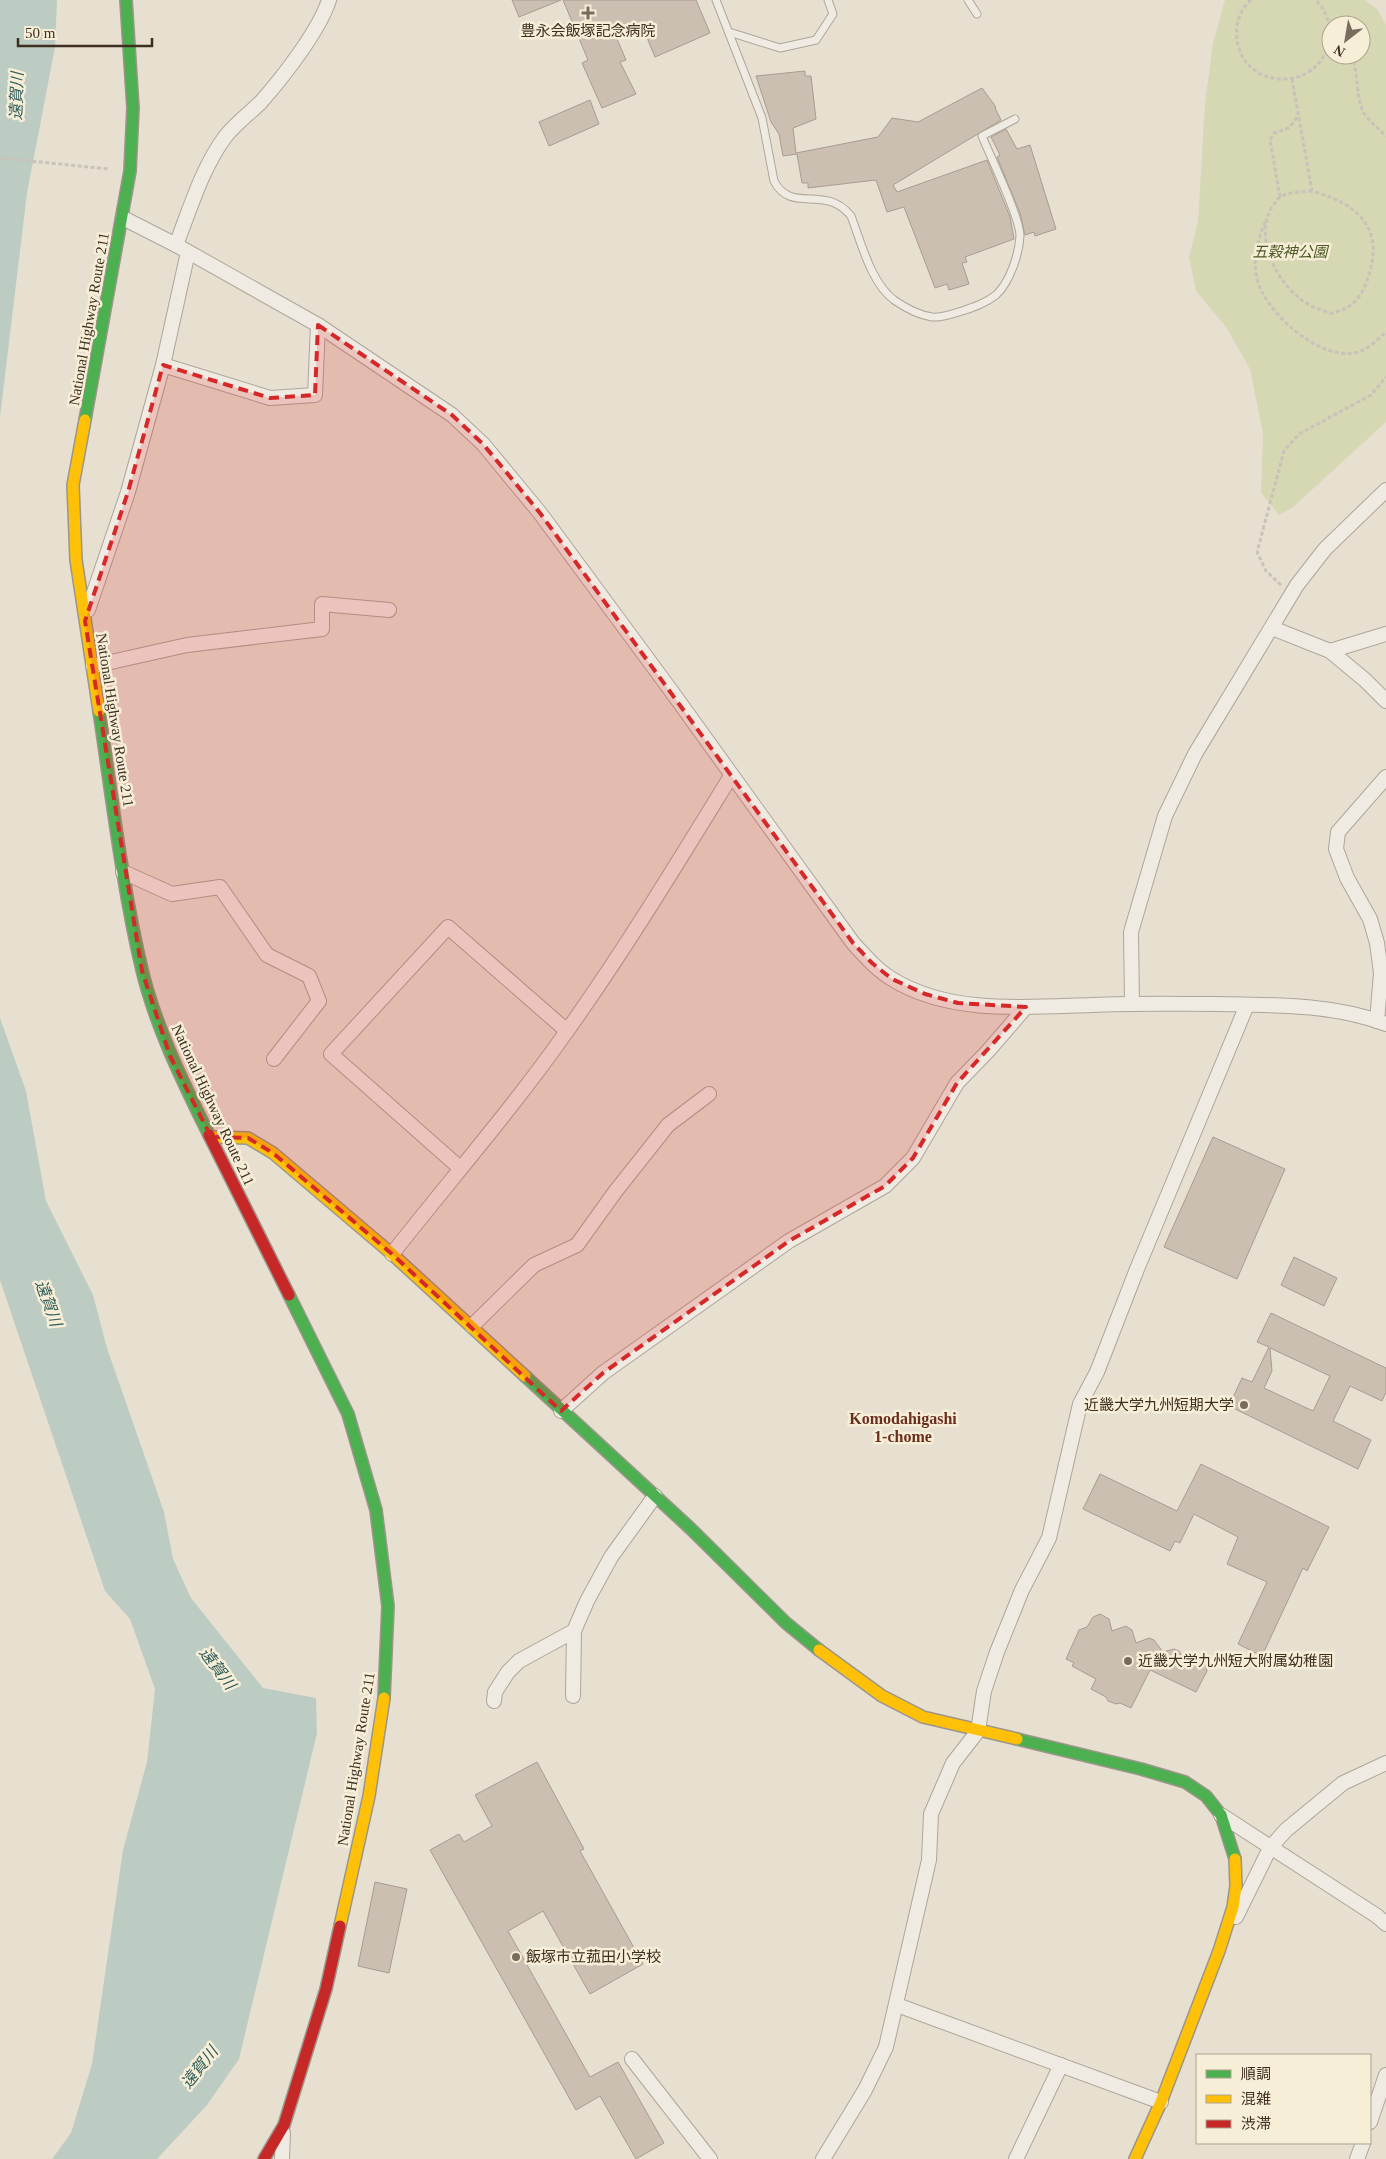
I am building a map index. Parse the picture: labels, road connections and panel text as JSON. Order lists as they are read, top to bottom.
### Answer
{
  "streets": {
    "main road": ["National Highway Route 211"]
  },
  "districts": ["Komodahigashi 1-chome"],
  "water": ["遠賀川"],
  "parks": ["五穀神公園"],
  "places": {
    "health": ["豊永会飯塚記念病院"],
    "other": ["近畿大学九州短期大学", "近畿大学九州短大附属幼稚園", "飯塚市立菰田小学校"]
  },
  "legend": ["順調", "混雑", "渋滞"],
  "scale_bar": "50 m",
  "north": "bottom left"
}
